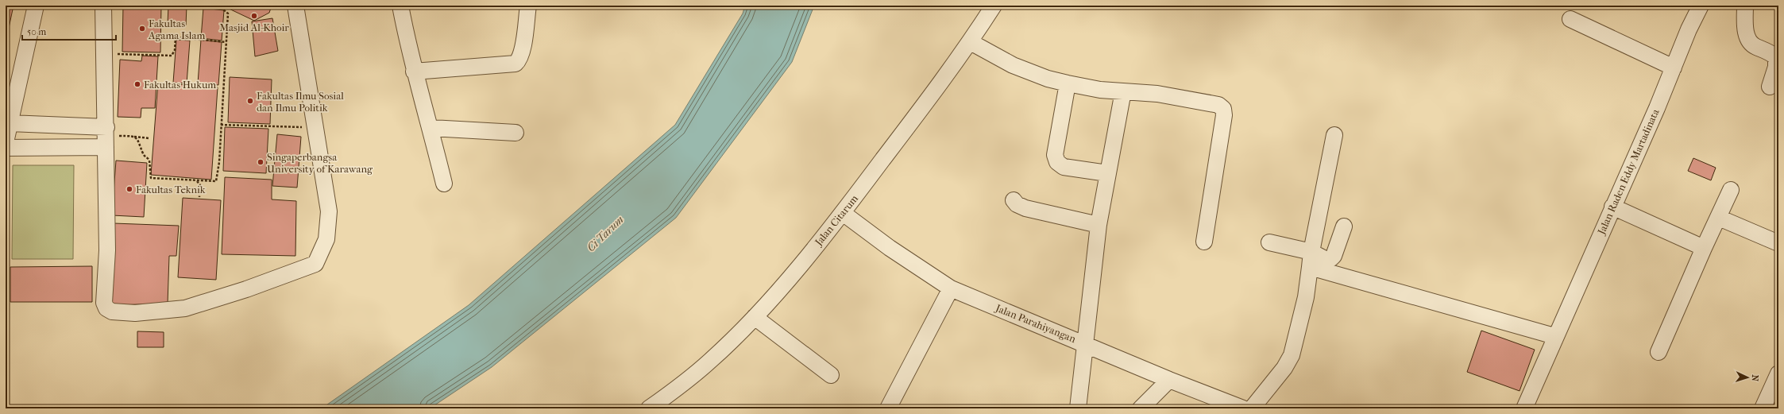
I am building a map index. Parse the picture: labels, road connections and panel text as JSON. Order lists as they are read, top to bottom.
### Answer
{
  "streets": {
    "street": ["Jalan Raden Eddy Martadinata", "Jalan Citarum", "Jalan Parahiyangan"]
  },
  "crossings": [
    ["Jalan Citarum", "Jalan Parahiyangan"]
  ],
  "water": ["Ci Tarum"],
  "places": [
    "Masjid Al-Khoir",
    "Fakultas Agama Islam",
    "Fakultas Hukum",
    "Fakultas Ilmu Sosial dan Ilmu Politik",
    "Singaperbangsa University of Karawang",
    "Fakultas Teknik"
  ],
  "scale_bar": "50 m",
  "north": "right"
}
